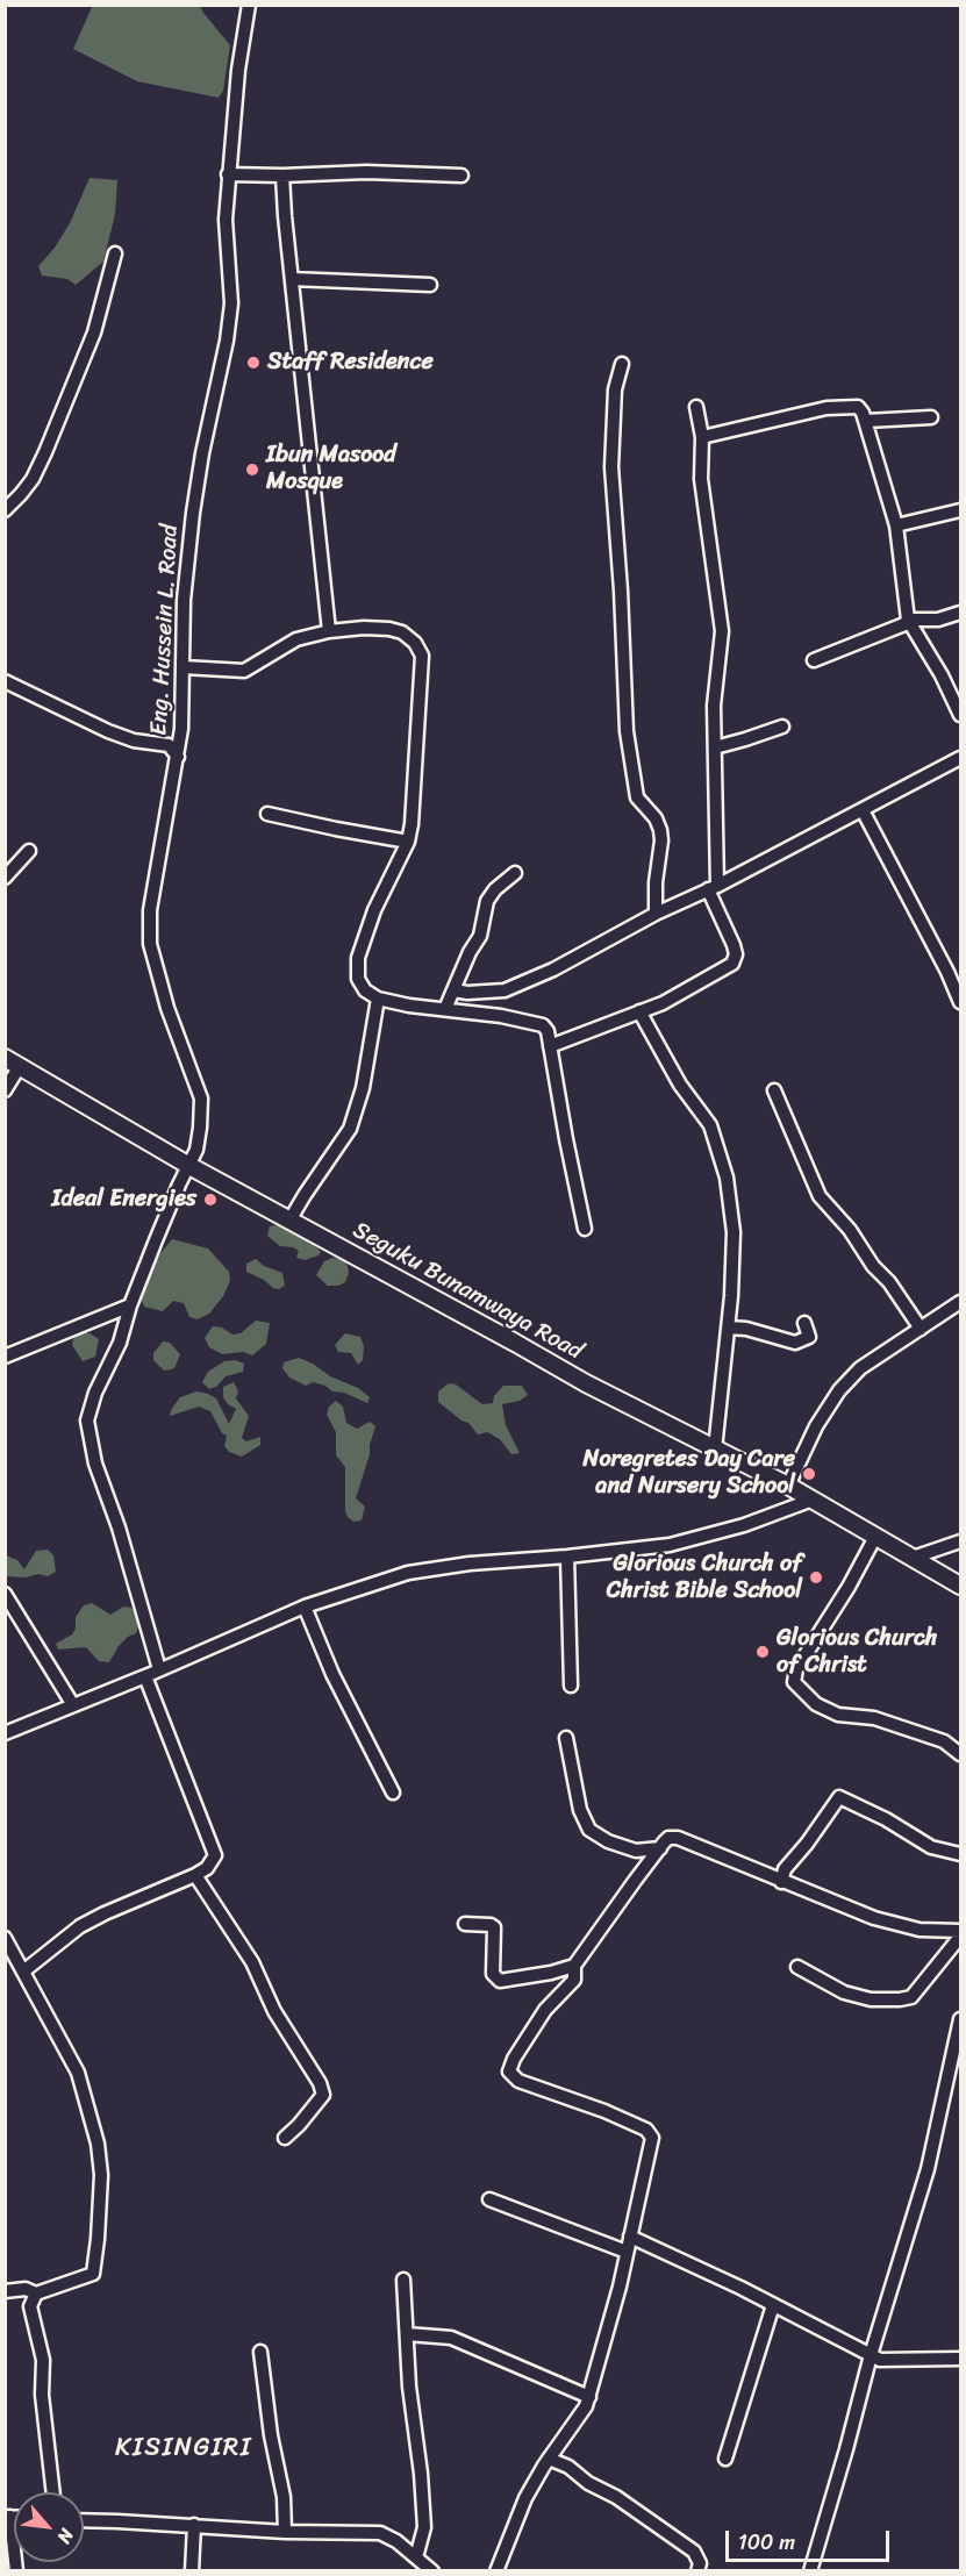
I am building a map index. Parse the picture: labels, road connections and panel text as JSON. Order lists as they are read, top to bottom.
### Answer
{
  "streets": {
    "main road": ["Seguku Bunamwaya Road"],
    "street": ["Eng. Hussein L. Road"]
  },
  "crossings": [
    ["Eng. Hussein L. Road", "Seguku Bunamwaya Road"]
  ],
  "districts": ["KISINGIRI"],
  "places": [
    "Staff Residence",
    "Ibun Masood Mosque",
    "Ideal Energies",
    "Noregretes Day Care and Nursery School",
    "Glorious Church of Christ Bible School",
    "Glorious Church of Christ"
  ],
  "scale_bar": "100 m",
  "north": "bottom right"
}
